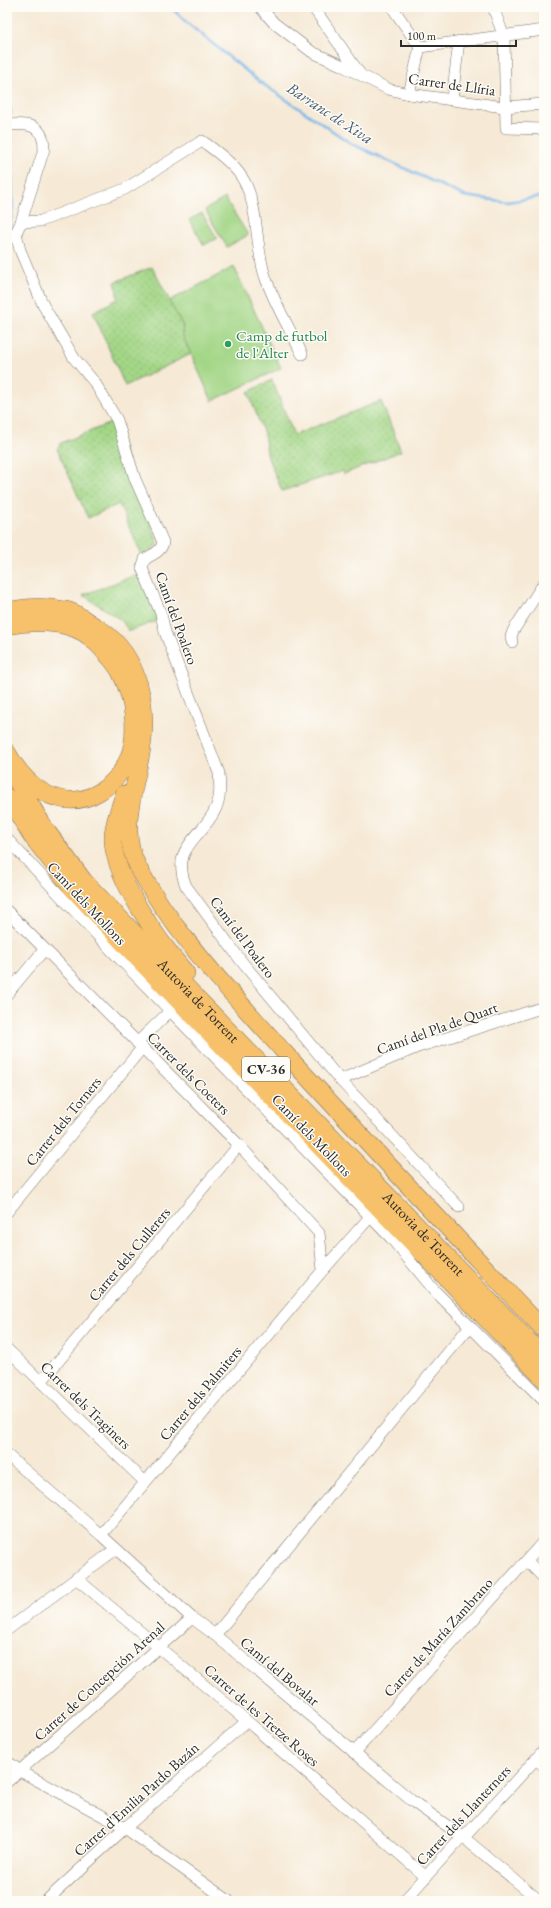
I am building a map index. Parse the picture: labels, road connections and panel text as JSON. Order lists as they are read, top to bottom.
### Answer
{
  "streets": {
    "highway": ["Autovia de Torrent", "CV-36"],
    "street": [
      "Carrer de Llíria",
      "Camí del Poalero",
      "Camí dels Mollons",
      "Camí del Pla de Quart",
      "Carrer dels Coeters",
      "Carrer dels Torners",
      "Carrer dels Cullerers",
      "Carrer dels Palmiters",
      "Carrer dels Traginers",
      "Carrer de María Zambrano",
      "Camí del Bovalar",
      "Carrer de Concepción Arenal",
      "Carrer de les Tretze Roses",
      "Carrer d'Emilia Pardo Bazán",
      "Carrer dels Llanterners"
    ]
  },
  "crossings": [
    ["Camí del Poalero", "Camí del Pla de Quart"],
    ["Camí dels Mollons", "Carrer dels Torners"],
    ["Camí dels Mollons", "Carrer dels Palmiters"],
    ["Carrer dels Coeters", "Carrer dels Torners"],
    ["Carrer dels Coeters", "Carrer dels Cullerers"],
    ["Carrer dels Coeters", "Carrer dels Palmiters"],
    ["Carrer dels Cullerers", "Carrer dels Traginers"],
    ["Carrer dels Palmiters", "Carrer dels Traginers"],
    ["Carrer dels Palmiters", "Camí del Bovalar"],
    ["Carrer de María Zambrano", "Camí del Bovalar"],
    ["Camí del Bovalar", "Carrer de Concepción Arenal"],
    ["Camí del Bovalar", "Carrer dels Llanterners"],
    ["Carrer de Concepción Arenal", "Carrer de les Tretze Roses"],
    ["Carrer de les Tretze Roses", "Carrer d'Emilia Pardo Bazán"],
    ["Carrer de les Tretze Roses", "Carrer dels Llanterners"]
  ],
  "water": ["Barranc de Xiva"],
  "places": ["Camp de futbol de l'Alter"],
  "scale_bar": "100 m"
}
